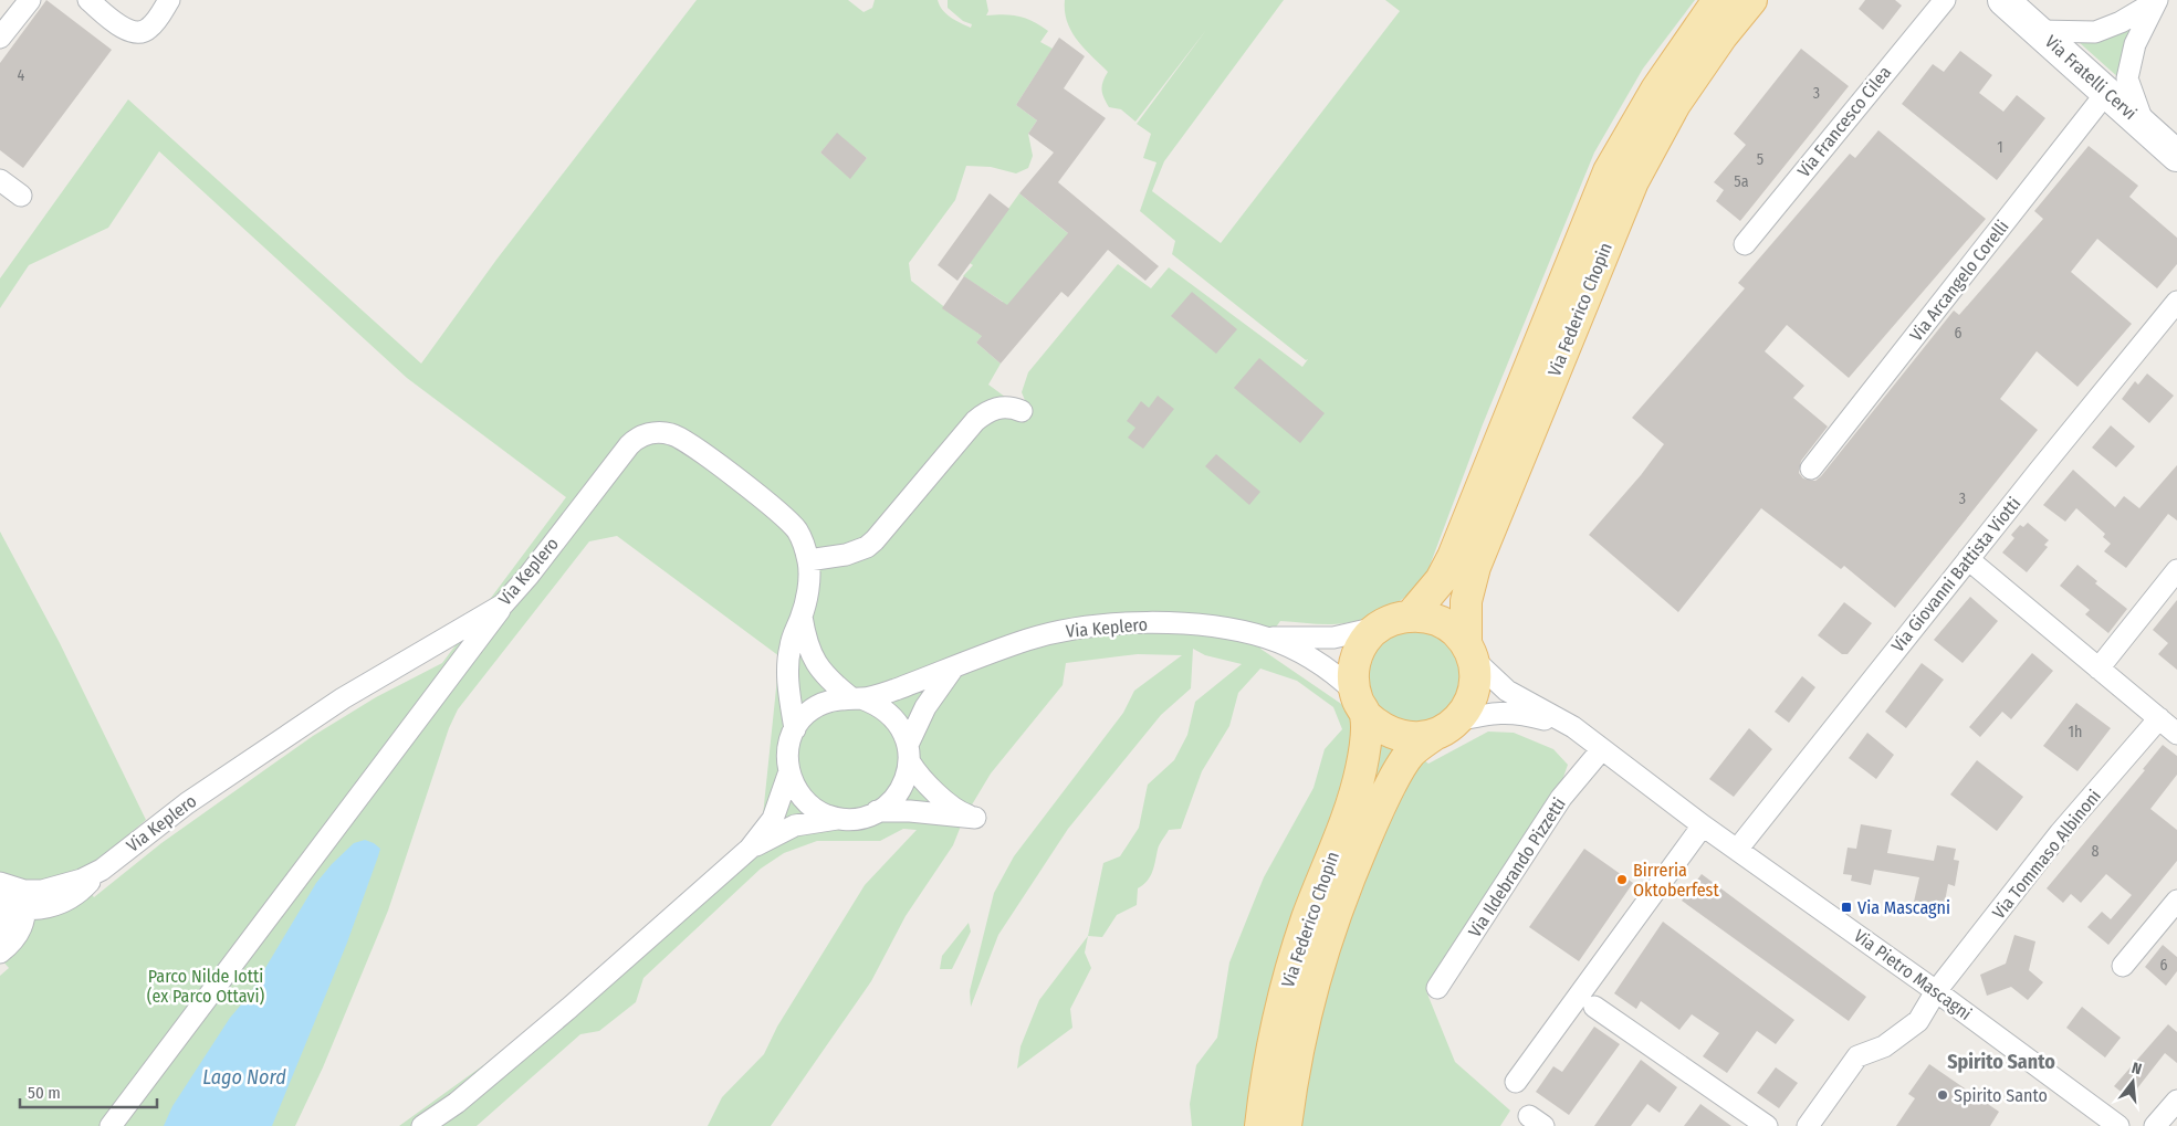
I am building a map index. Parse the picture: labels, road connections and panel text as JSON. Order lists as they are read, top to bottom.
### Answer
{
  "streets": {
    "main road": ["Via Fratelli Cervi", "Via Federico Chopin"],
    "street": [
      "Via Francesco Cilea",
      "Via Arcangelo Corelli",
      "Via Keplero",
      "Via Giovanni Battista Viotti",
      "Via Tommaso Albinoni",
      "Via Ildebrando Pizzetti",
      "Via Pietro Mascagni"
    ]
  },
  "crossings": [
    ["Via Fratelli Cervi", "Via Arcangelo Corelli"],
    ["Via Federico Chopin", "Via Pietro Mascagni"],
    ["Via Giovanni Battista Viotti", "Via Pietro Mascagni"],
    ["Via Tommaso Albinoni", "Via Pietro Mascagni"],
    ["Via Ildebrando Pizzetti", "Via Pietro Mascagni"]
  ],
  "districts": ["Spirito Santo"],
  "water": ["Lago Nord"],
  "parks": ["Parco Nilde Iotti (ex Parco Ottavi)"],
  "places": {
    "other": ["Birreria Oktoberfest", "Spirito Santo"],
    "transit": ["Via Mascagni"]
  },
  "house_numbers": [
    "4",
    "3",
    "1",
    "5",
    "5a",
    "6",
    "3",
    "1h",
    "8",
    "6"
  ],
  "scale_bar": "50 m",
  "north": "top"
}
